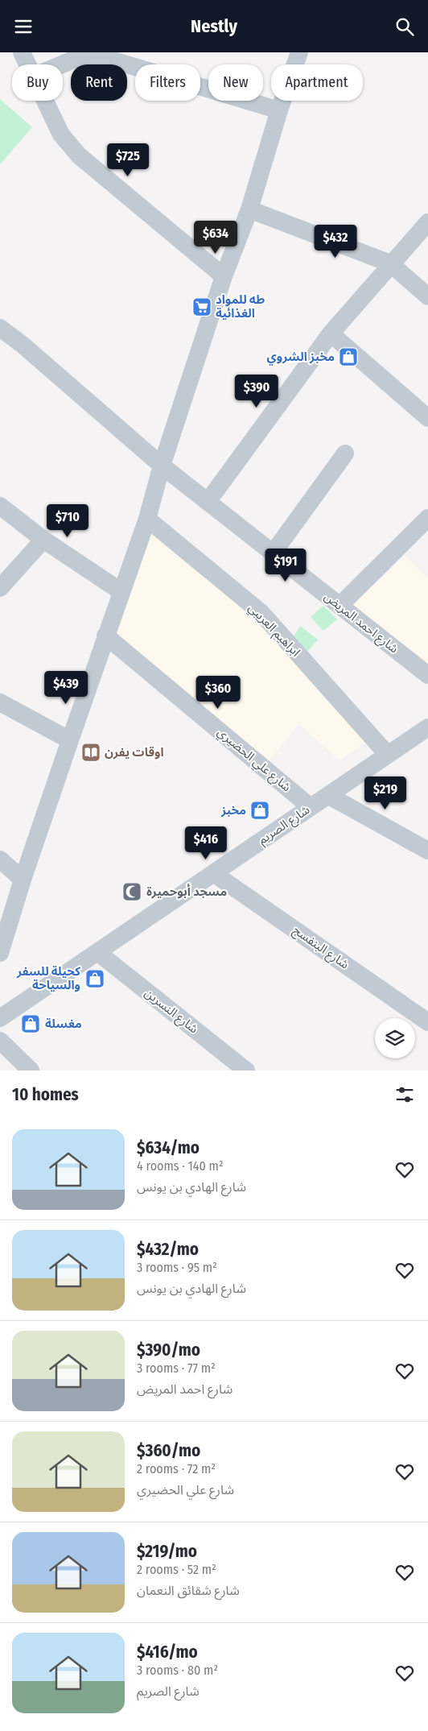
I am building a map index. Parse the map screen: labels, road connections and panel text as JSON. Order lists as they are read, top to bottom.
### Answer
{
  "streets": {
    "street": [
      "شارع احمد المريض",
      "ابراهيم العريبي",
      "شارع علي الحضيري",
      "شارع الصريم",
      "شارع البنفسج",
      "شارع النسرين"
    ]
  },
  "crossings": [
    ["ابراهيم العريبي", "شارع الصريم"],
    ["شارع علي الحضيري", "شارع الصريم"],
    ["شارع الصريم", "شارع البنفسج"],
    ["شارع الصريم", "شارع النسرين"]
  ],
  "places": {
    "supermarket": ["طه للمواد الغذائية"],
    "shop": [
      "مخبز الشروي",
      "مخبز",
      "كحيلة للسفر والسياحة",
      "مغسلة"
    ],
    "library": ["اوقات يفرن"],
    "mosque": ["مسجد أبوحميرة"]
  },
  "page": {
    "header": "Nestly",
    "chip": [
      "Buy",
      "Rent",
      "Filters",
      "New",
      "Apartment"
    ],
    "price": [
      "$725",
      "$634",
      "$432",
      "$390",
      "$710",
      "$191",
      "$439",
      "$360",
      "$219",
      "$416"
    ],
    "heading": "10 homes",
    "list": [
      {
        "name": "$634/mo",
        "note": "4 rooms · 140 m² · شارع الهادي بن يونس"
      },
      {
        "name": "$432/mo",
        "note": "3 rooms · 95 m² · شارع الهادي بن يونس"
      },
      {
        "name": "$390/mo",
        "note": "3 rooms · 77 m² · شارع احمد المريض"
      },
      {
        "name": "$360/mo",
        "note": "2 rooms · 72 m² · شارع علي الحضيري"
      },
      {
        "name": "$219/mo",
        "note": "2 rooms · 52 m² · شارع شقائق النعمان"
      },
      {
        "name": "$416/mo",
        "note": "3 rooms · 80 m² · شارع الصريم"
      }
    ]
  }
}
